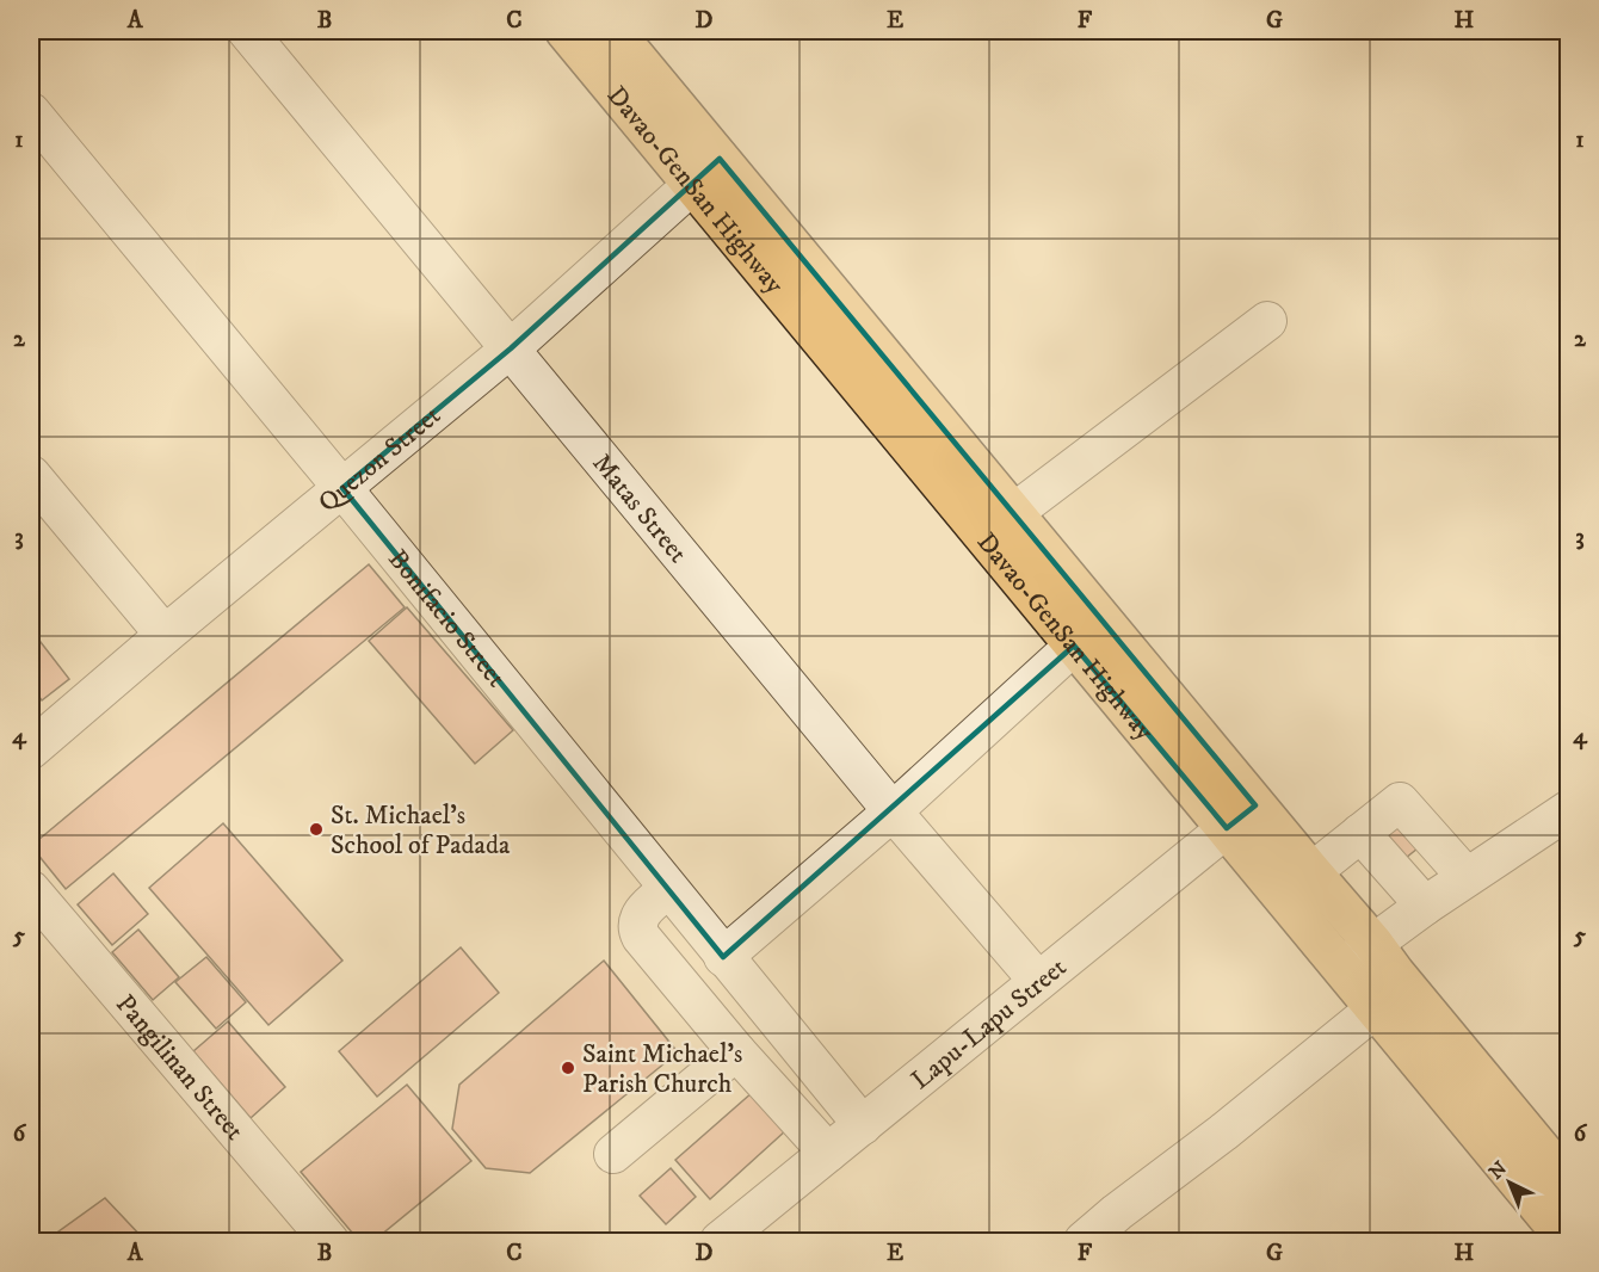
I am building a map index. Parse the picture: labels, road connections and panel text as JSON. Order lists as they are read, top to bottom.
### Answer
{
  "streets": {
    "highway": ["Davao-GenSan Highway"],
    "street": [
      "Quezon Street",
      "Matas Street",
      "Bonifacio Street",
      "Lapu-Lapu Street",
      "Pangilinan Street"
    ]
  },
  "crossings": [
    ["Davao-GenSan Highway", "Quezon Street"],
    ["Davao-GenSan Highway", "Lapu-Lapu Street"],
    ["Quezon Street", "Matas Street"],
    ["Quezon Street", "Bonifacio Street"],
    ["Matas Street", "Lapu-Lapu Street"],
    ["Bonifacio Street", "Lapu-Lapu Street"]
  ],
  "places": ["St. Michael's School of Padada", "Saint Michael's Parish Church"],
  "north": "top left",
  "grid": {
    "columns": [
      "A",
      "B",
      "C",
      "D",
      "E",
      "F",
      "G",
      "H"
    ],
    "rows": [
      "1",
      "2",
      "3",
      "4",
      "5",
      "6"
    ]
  }
}
